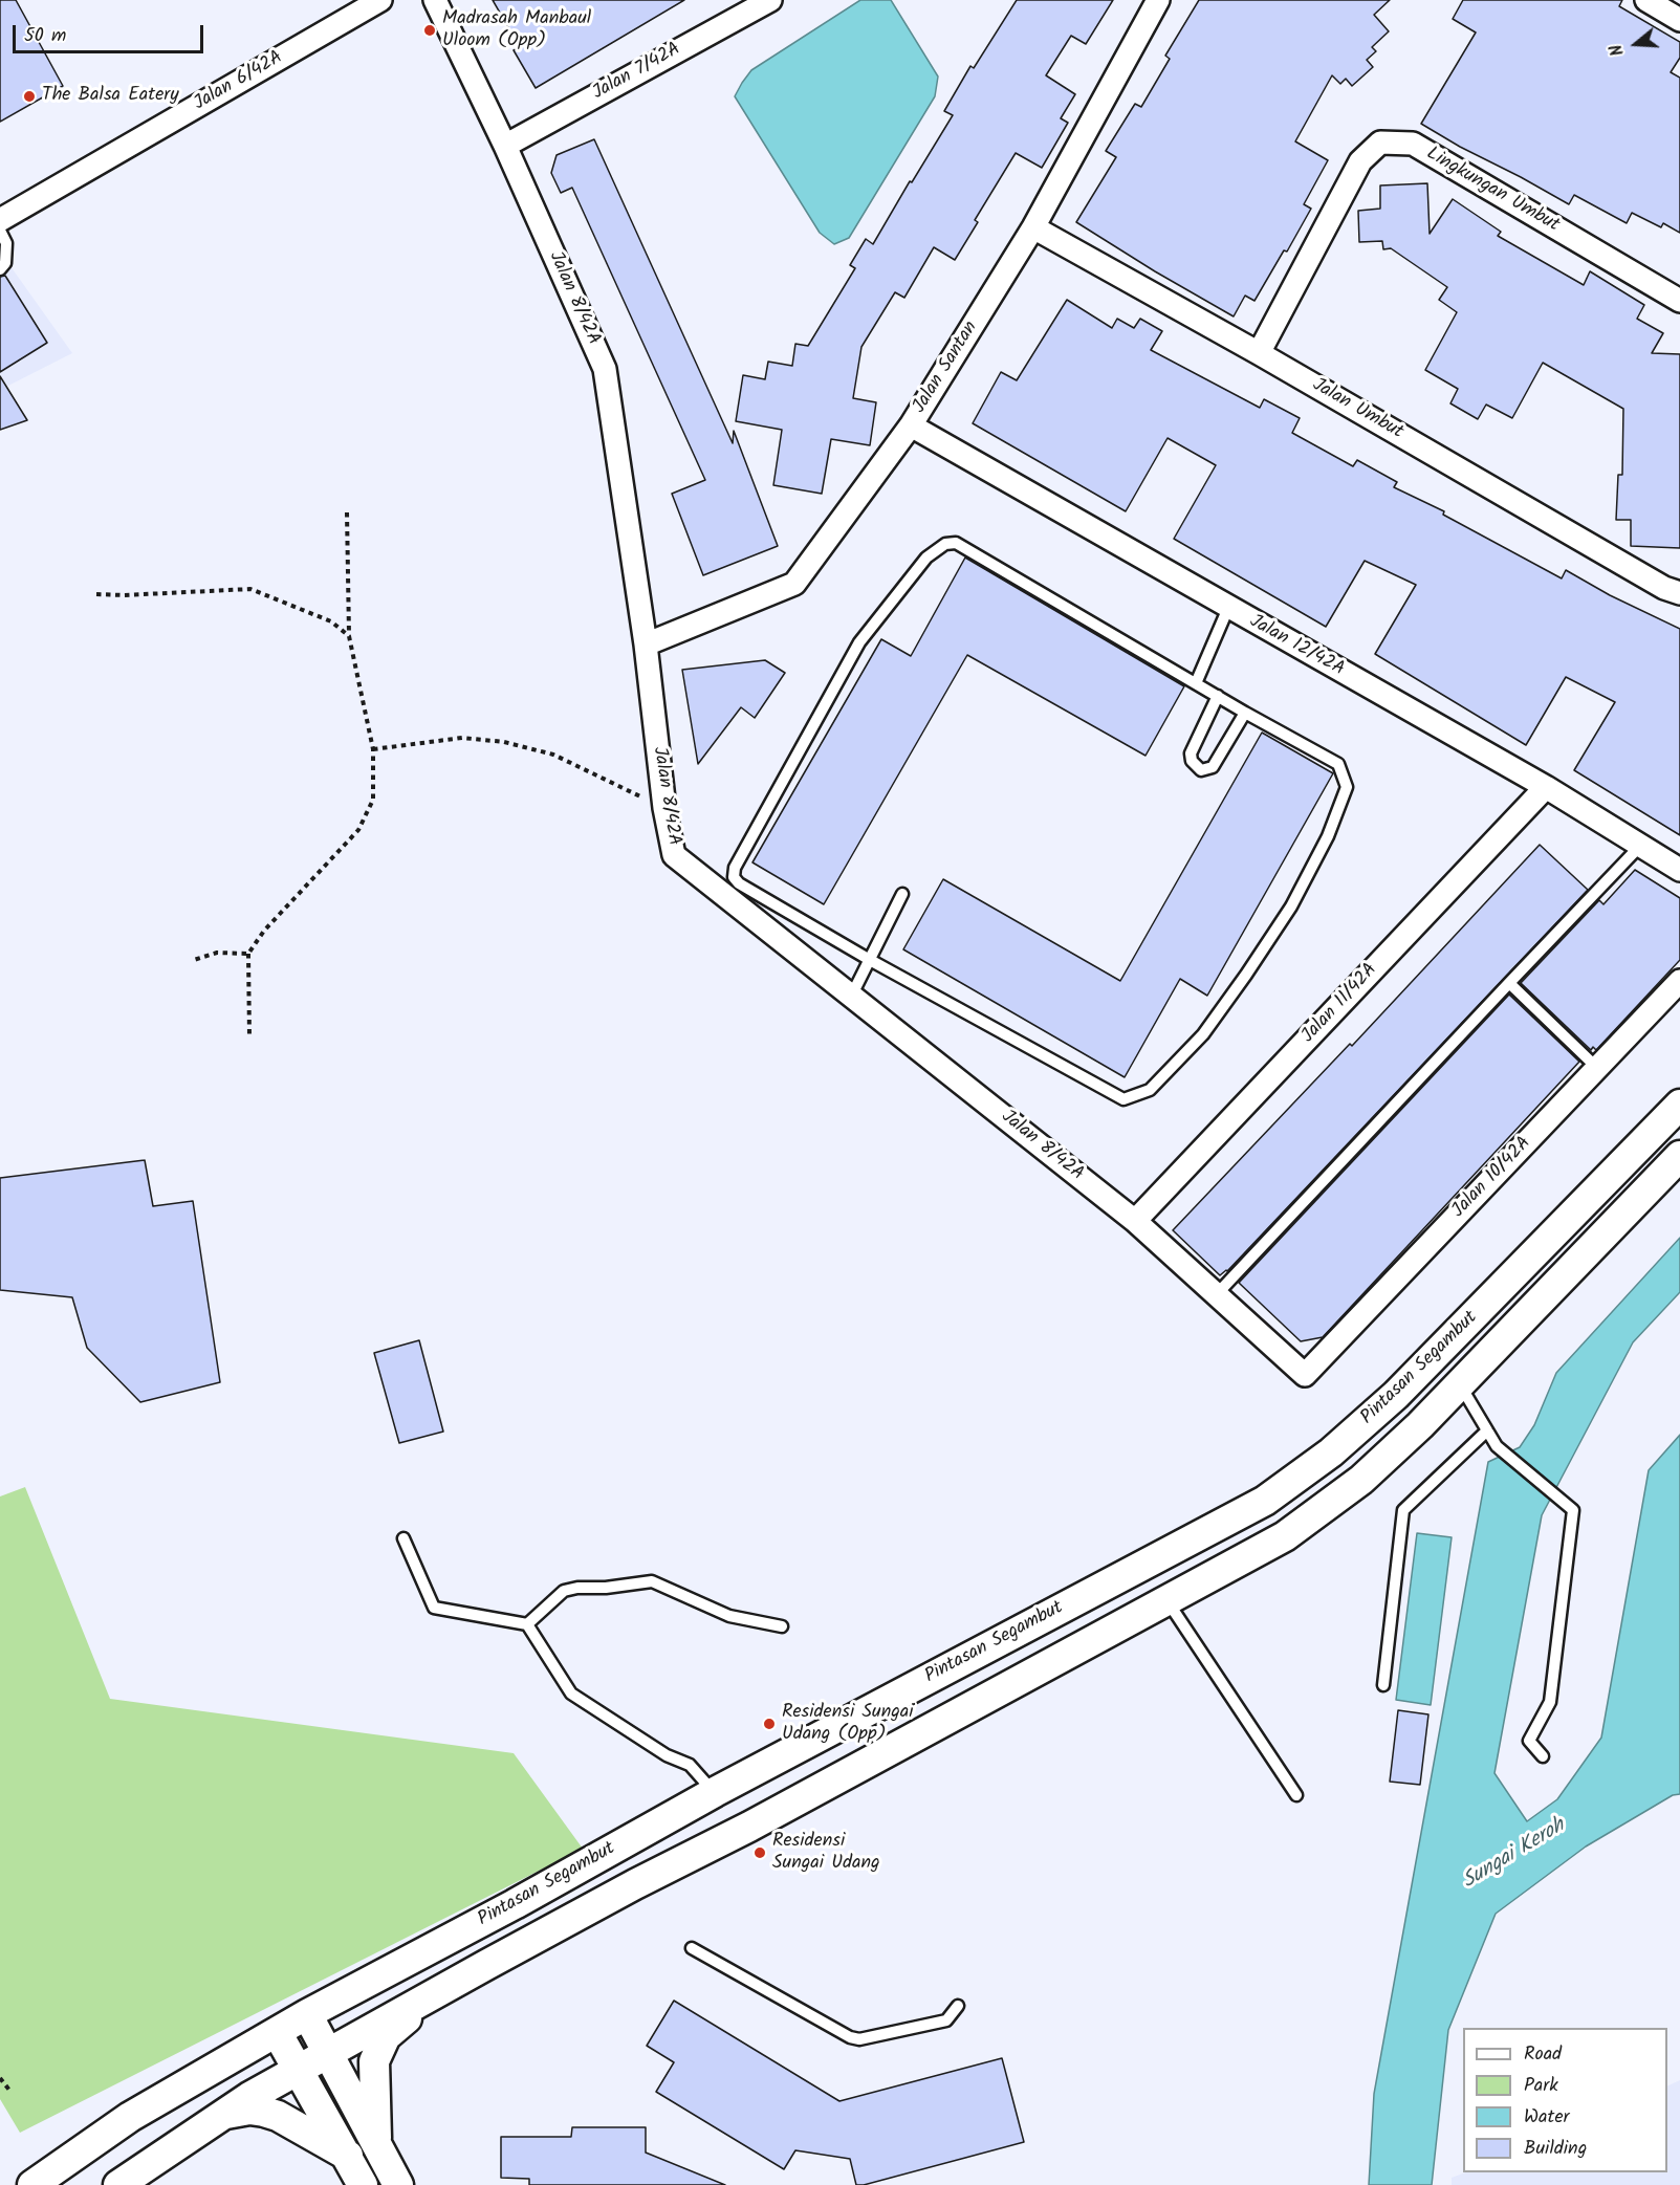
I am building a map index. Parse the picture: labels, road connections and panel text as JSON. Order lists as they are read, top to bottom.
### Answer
{
  "streets": {
    "main road": ["Pintasan Segambut"],
    "street": [
      "Jalan 7/42A",
      "Jalan 6/42A",
      "Lingkungan Umbut",
      "Jalan 8/42A",
      "Jalan Santan",
      "Jalan Umbut",
      "Jalan 12/42A",
      "Jalan 11/42A",
      "Jalan 10/42A"
    ]
  },
  "crossings": [
    ["Jalan 7/42A", "Jalan 8/42A"],
    ["Lingkungan Umbut", "Jalan Umbut"],
    ["Jalan 8/42A", "Jalan Santan"],
    ["Jalan 8/42A", "Jalan 11/42A"],
    ["Jalan 8/42A", "Jalan 10/42A"],
    ["Jalan Santan", "Jalan Umbut"],
    ["Jalan Santan", "Jalan 12/42A"],
    ["Jalan 12/42A", "Jalan 11/42A"]
  ],
  "water": ["Sungai Keroh"],
  "places": [
    "Madrasah Manbaul Uloom (Opp)",
    "The Balsa Eatery",
    "Residensi Sungai Udang (Opp)",
    "Residensi Sungai Udang"
  ],
  "legend": [
    "Road",
    "Park",
    "Water",
    "Building"
  ],
  "scale_bar": "50 m",
  "north": "left"
}
